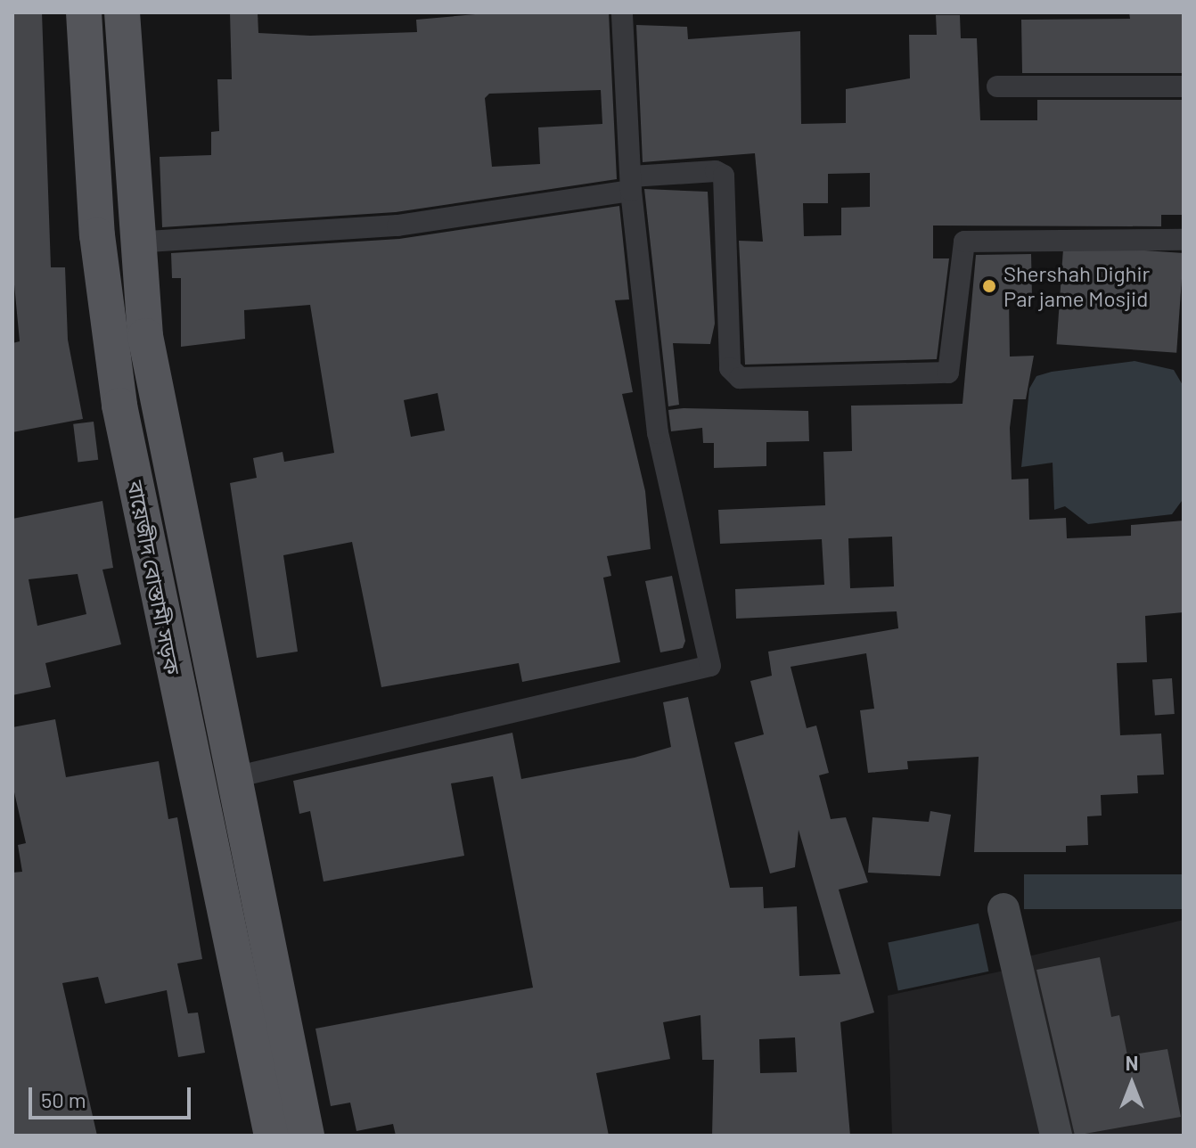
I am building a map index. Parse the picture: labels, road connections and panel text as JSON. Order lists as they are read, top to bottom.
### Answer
{
  "streets": {
    "main road": ["বায়েজীদ বোস্তামী সড়ক"]
  },
  "places": ["Shershah Dighir Par jame Mosjid"],
  "scale_bar": "50 m",
  "north": "top"
}
